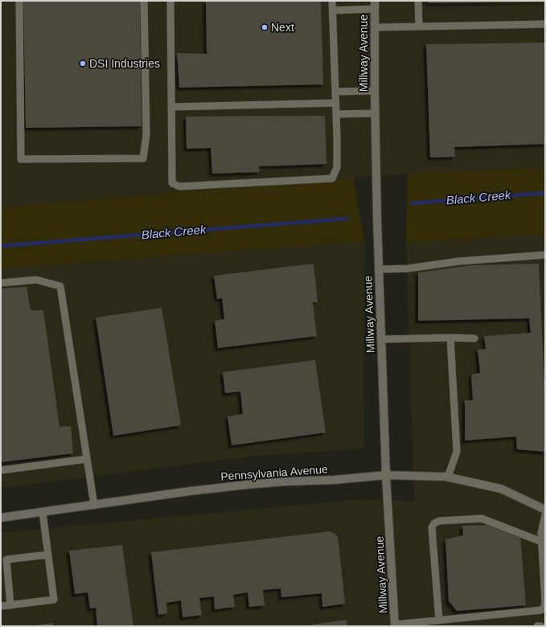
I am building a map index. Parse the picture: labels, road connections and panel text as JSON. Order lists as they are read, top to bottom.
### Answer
{
  "streets": {
    "street": ["Millway Avenue", "Pennsylvania Avenue"]
  },
  "crossings": [
    ["Millway Avenue", "Pennsylvania Avenue"]
  ],
  "water": ["Black Creek"],
  "places": ["Next", "DSI Industries"]
}
